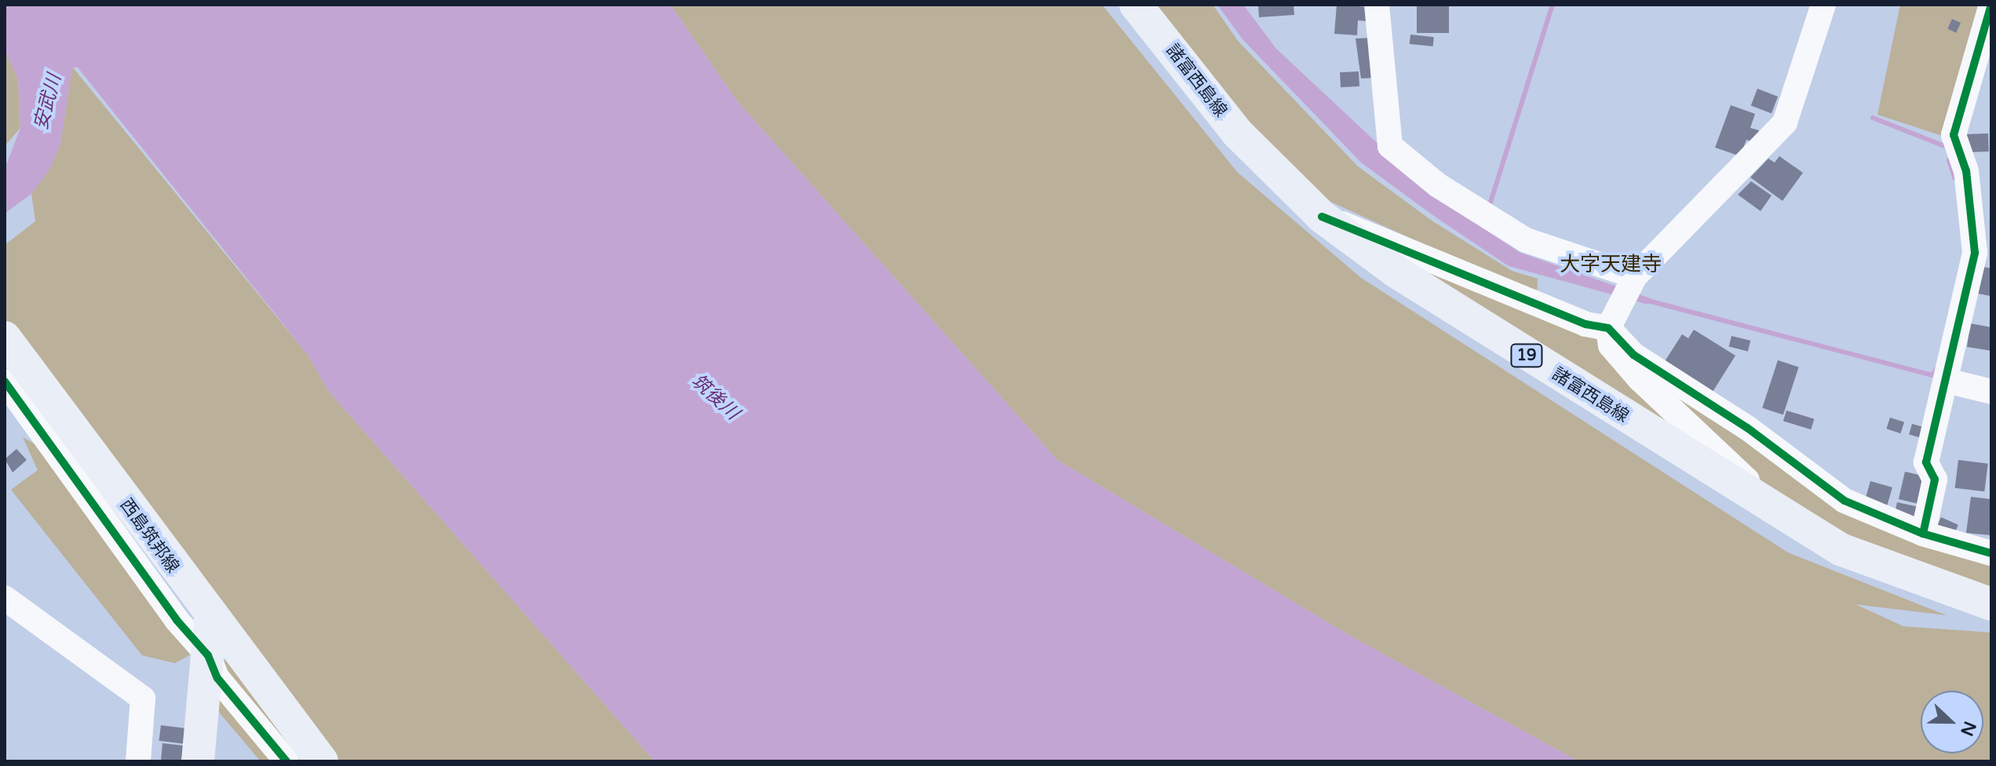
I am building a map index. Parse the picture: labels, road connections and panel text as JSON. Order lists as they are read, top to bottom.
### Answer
{
  "streets": {
    "main road": ["諸富西島線", "19", "西島筑邦線"]
  },
  "districts": ["大字天建寺"],
  "water": ["安武川", "筑後川"],
  "north": "right"
}
